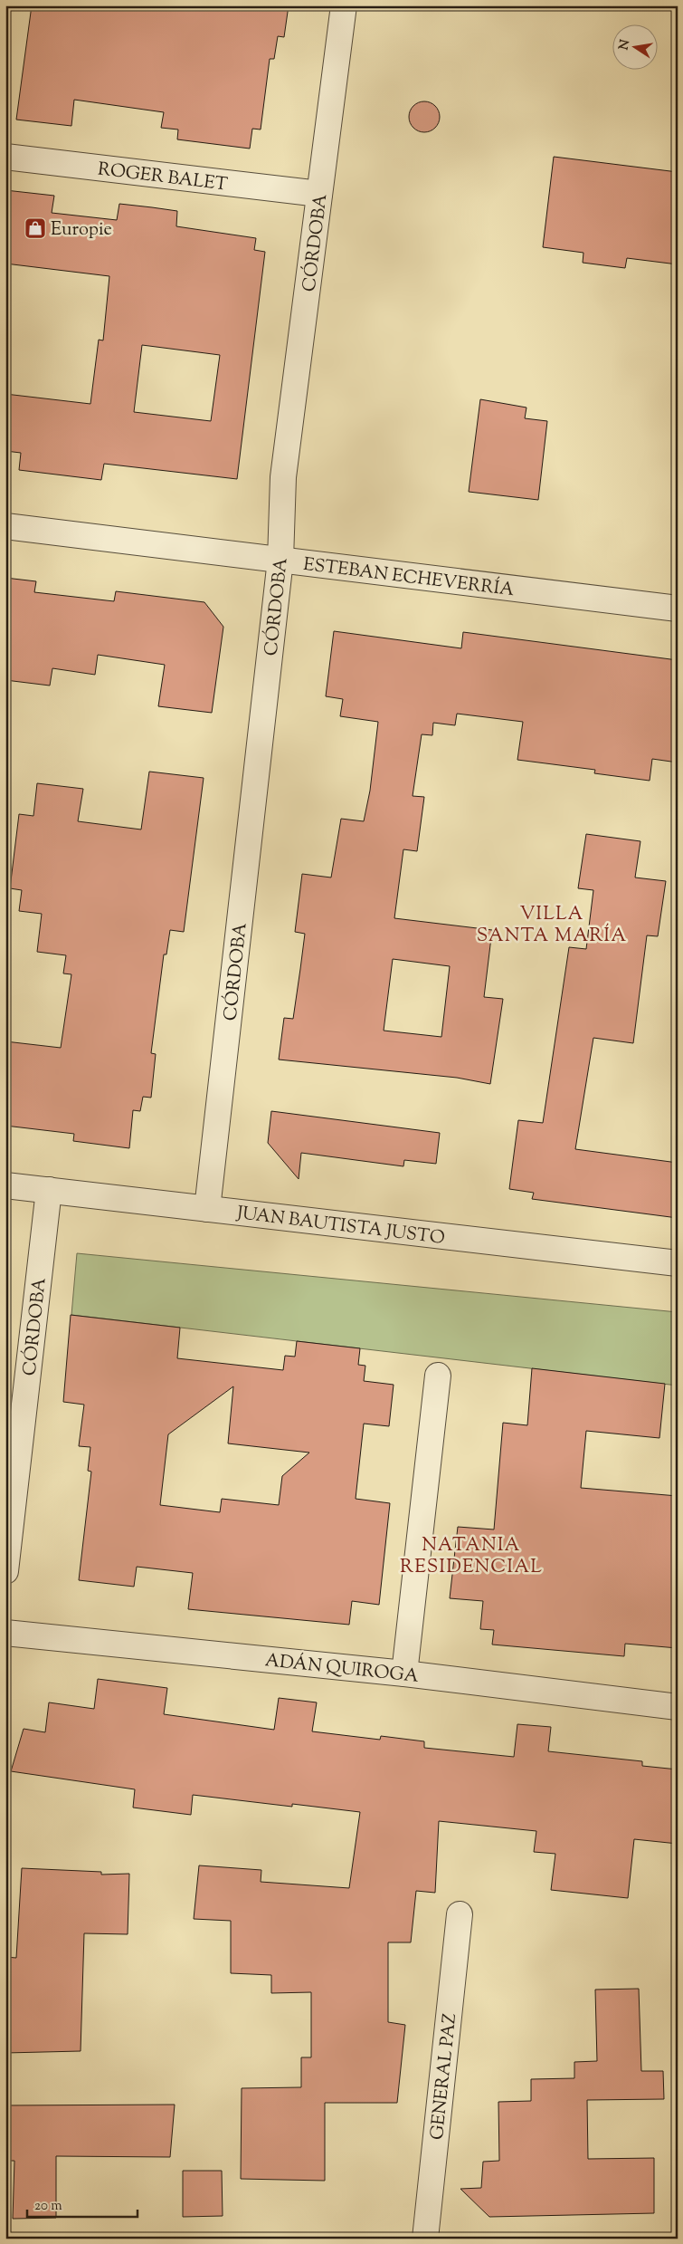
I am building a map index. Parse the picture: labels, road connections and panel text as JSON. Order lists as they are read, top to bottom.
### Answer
{
  "streets": {
    "street": [
      "ROGER BALET",
      "CÓRDOBA",
      "ESTEBAN ECHEVERRÍA",
      "JUAN BAUTISTA JUSTO",
      "ADÁN QUIROGA",
      "GENERAL PAZ"
    ]
  },
  "crossings": [
    ["ROGER BALET", "CÓRDOBA"],
    ["CÓRDOBA", "ESTEBAN ECHEVERRÍA"],
    ["CÓRDOBA", "JUAN BAUTISTA JUSTO"]
  ],
  "districts": ["VILLA SANTA MARÍA", "NATANIA RESIDENCIAL"],
  "places": {
    "shop": ["Europie"]
  },
  "scale_bar": "20 m",
  "north": "left"
}
